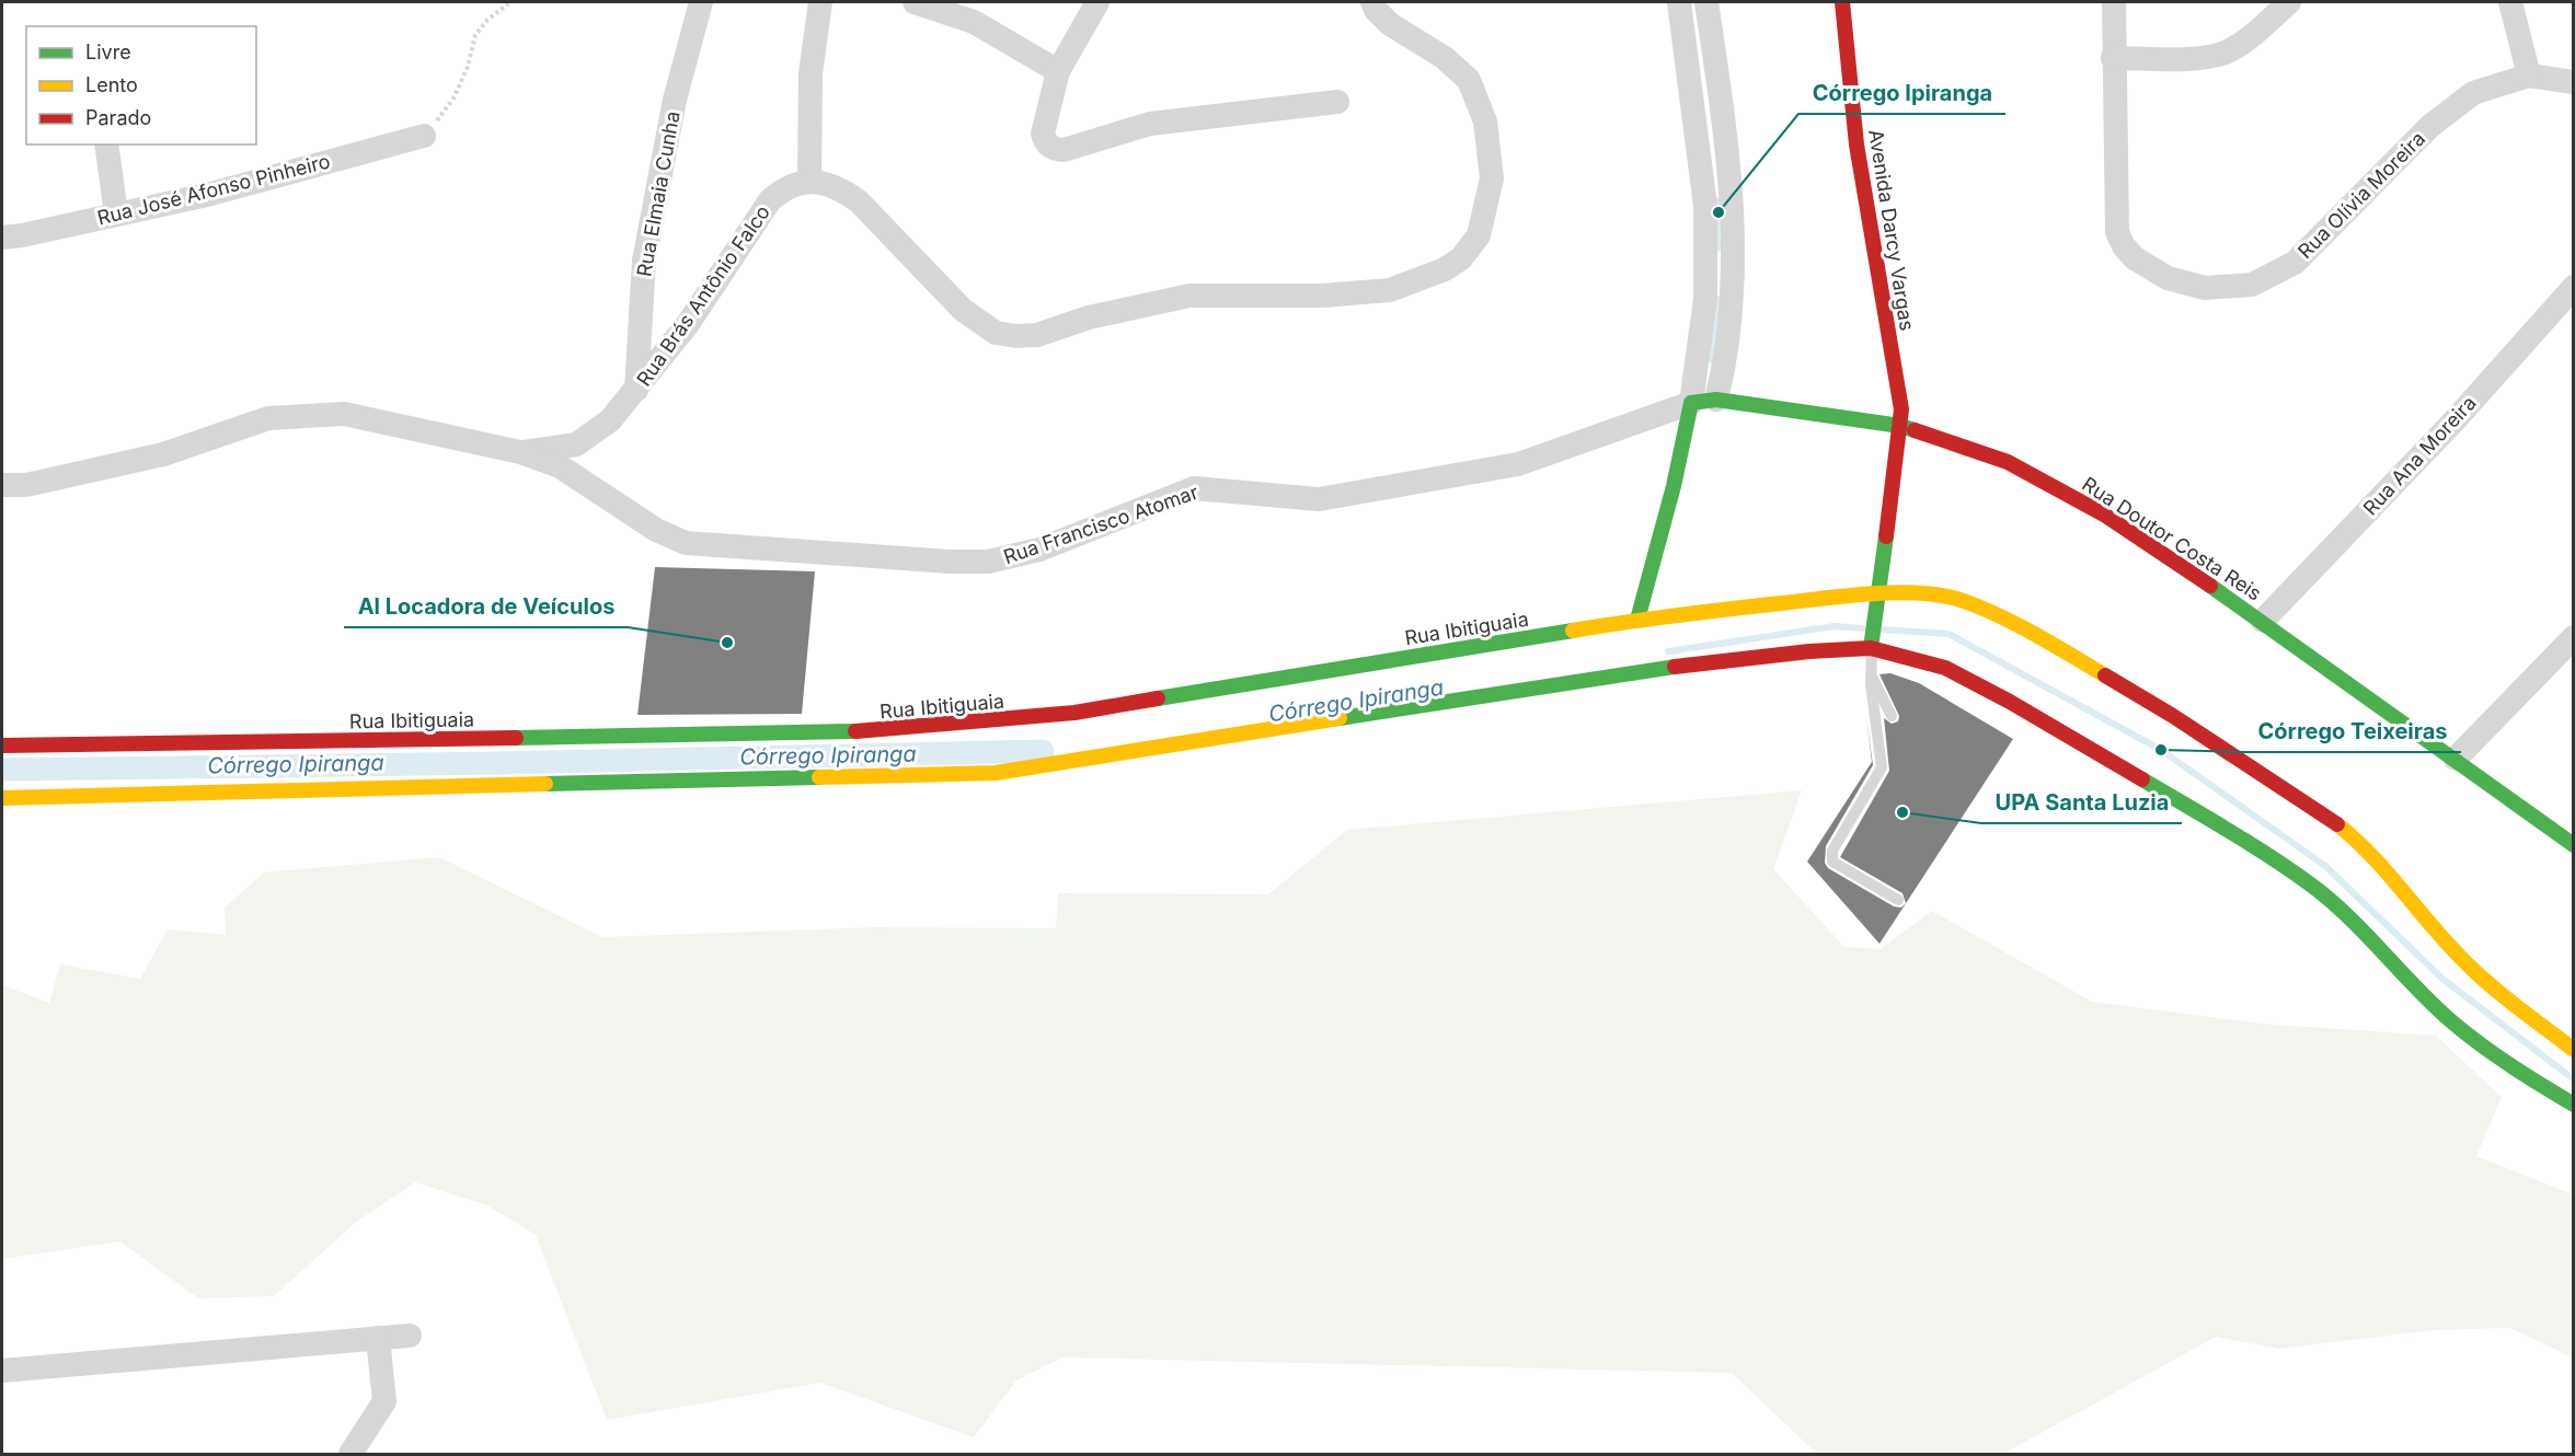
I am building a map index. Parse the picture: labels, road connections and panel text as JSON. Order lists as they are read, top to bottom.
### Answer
{
  "streets": {
    "main road": ["Avenida Darcy Vargas", "Rua Doutor Costa Reis", "Rua Ibitiguaia"],
    "street": [
      "Rua José Afonso Pinheiro",
      "Rua Elmaia Cunha",
      "Rua Olívia Moreira",
      "Rua Brás Antônio Falco",
      "Rua Ana Moreira",
      "Rua Francisco Atomar"
    ]
  },
  "crossings": [
    ["Rua Elmaia Cunha", "Rua Brás Antônio Falco"],
    ["Avenida Darcy Vargas", "Rua Doutor Costa Reis"],
    ["Avenida Darcy Vargas", "Rua Ibitiguaia"],
    ["Rua Brás Antônio Falco", "Rua Francisco Atomar"],
    ["Rua Ana Moreira", "Rua Doutor Costa Reis"],
    ["Rua Francisco Atomar", "Rua Doutor Costa Reis"]
  ],
  "water": ["Córrego Ipiranga"],
  "places": [
    "Córrego Ipiranga",
    "Al Locadora de Veículos",
    "Córrego Teixeiras",
    "UPA Santa Luzia"
  ],
  "legend": ["Livre", "Lento", "Parado"]
}
